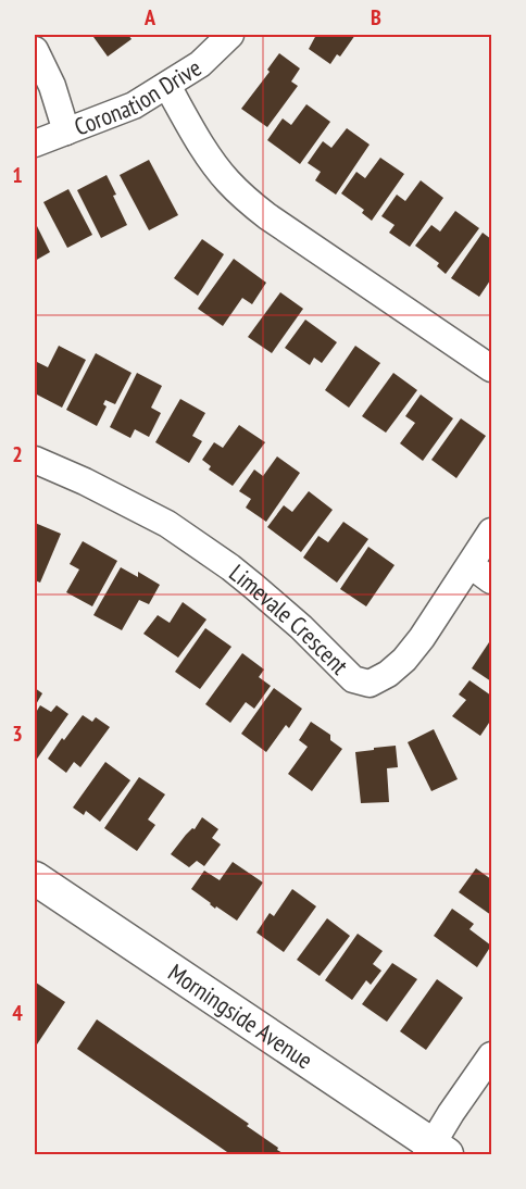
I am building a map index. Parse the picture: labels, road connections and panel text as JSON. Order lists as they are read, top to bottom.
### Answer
{
  "streets": {
    "main road": ["Morningside Avenue"],
    "street": ["Coronation Drive", "Limevale Crescent"]
  },
  "grid": {
    "columns": ["A", "B"],
    "rows": [
      "1",
      "2",
      "3",
      "4"
    ]
  }
}
